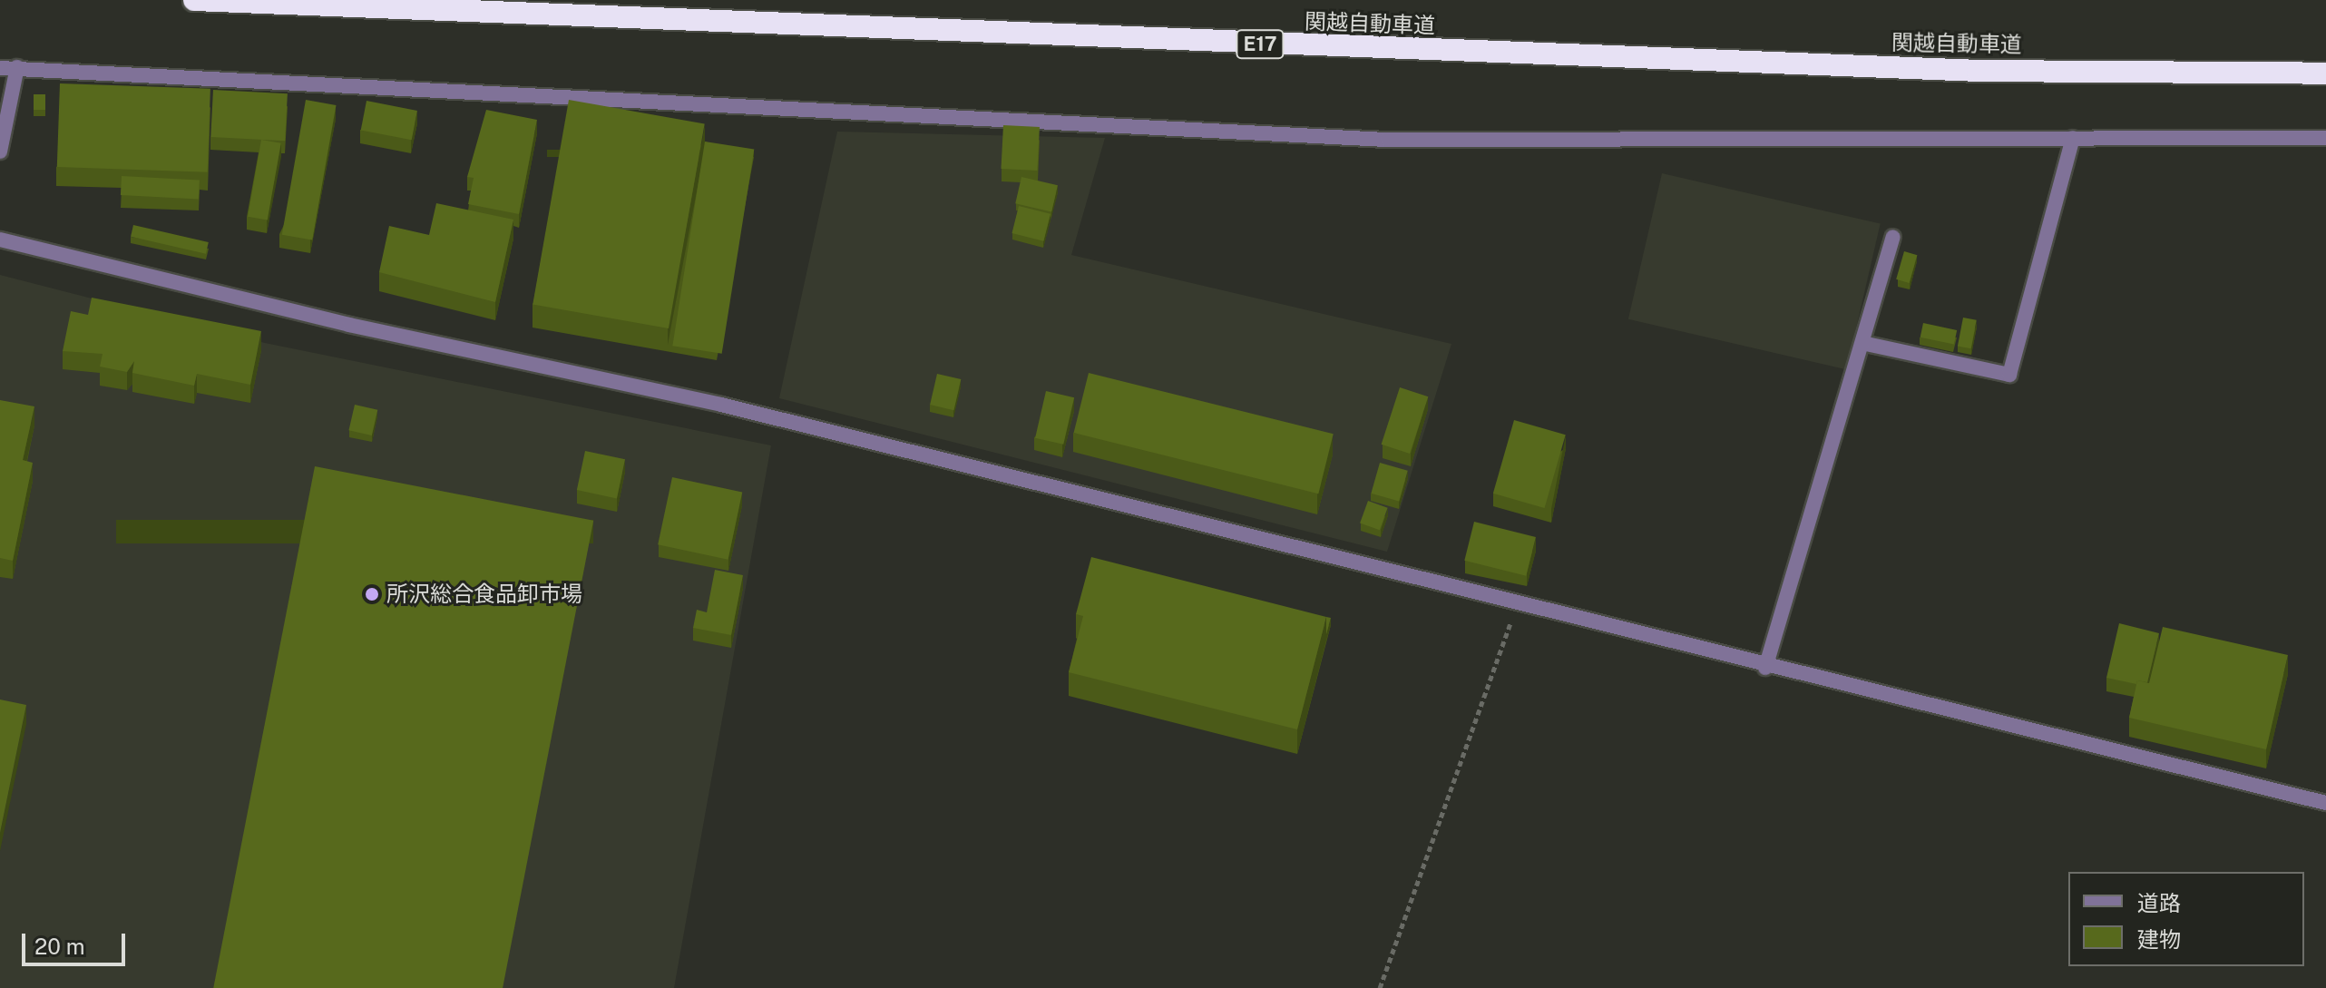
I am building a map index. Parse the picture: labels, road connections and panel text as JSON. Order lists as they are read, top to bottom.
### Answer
{
  "streets": {
    "highway": ["関越自動車道", "E17"]
  },
  "places": ["所沢総合食品卸市場"],
  "legend": ["道路", "建物"],
  "scale_bar": "20 m"
}
